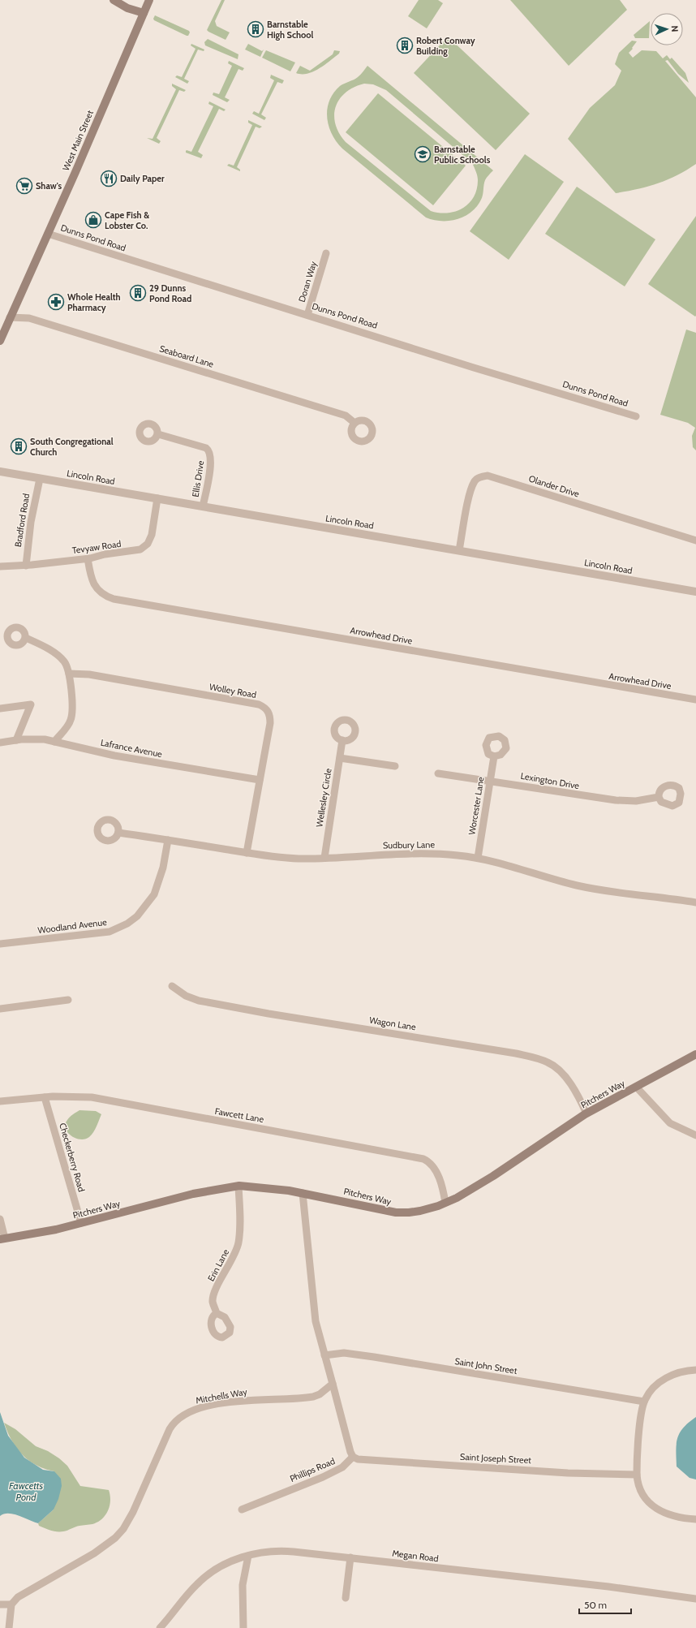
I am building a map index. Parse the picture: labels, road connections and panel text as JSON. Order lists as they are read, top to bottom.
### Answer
{
  "streets": {
    "main road": ["West Main Street", "Pitchers Way"],
    "street": [
      "Dunns Pond Road",
      "Doran Way",
      "Seaboard Lane",
      "Lincoln Road",
      "Ellis Drive",
      "Olander Drive",
      "Bradford Road",
      "Tevyaw Road",
      "Arrowhead Drive",
      "Wolley Road",
      "Lafrance Avenue",
      "Lexington Drive",
      "Wellesley Circle",
      "Worcester Lane",
      "Sudbury Lane",
      "Woodland Avenue",
      "Wagon Lane",
      "Fawcett Lane",
      "Checkerberry Road",
      "Erin Lane",
      "Saint John Street",
      "Mitchells Way",
      "Saint Joseph Street",
      "Phillips Road",
      "Megan Road"
    ]
  },
  "crossings": [
    ["West Main Street", "Dunns Pond Road"],
    ["West Main Street", "Seaboard Lane"],
    ["Dunns Pond Road", "Doran Way"],
    ["Lincoln Road", "Ellis Drive"],
    ["Lincoln Road", "Olander Drive"],
    ["Lincoln Road", "Bradford Road"],
    ["Lincoln Road", "Tevyaw Road"],
    ["Bradford Road", "Tevyaw Road"],
    ["Tevyaw Road", "Arrowhead Drive"],
    ["Wolley Road", "Lafrance Avenue"],
    ["Wolley Road", "Sudbury Lane"],
    ["Lexington Drive", "Worcester Lane"],
    ["Wellesley Circle", "Sudbury Lane"],
    ["Worcester Lane", "Sudbury Lane"],
    ["Sudbury Lane", "Woodland Avenue"],
    ["Wagon Lane", "Pitchers Way"],
    ["Pitchers Way", "Fawcett Lane"],
    ["Pitchers Way", "Checkerberry Road"],
    ["Pitchers Way", "Erin Lane"],
    ["Fawcett Lane", "Checkerberry Road"],
    ["Saint Joseph Street", "Phillips Road"]
  ],
  "water": ["Fawcetts Pond"],
  "places": {
    "building": [
      "Barnstable High School",
      "Robert Conway Building",
      "29 Dunns Pond Road",
      "South Congregational Church"
    ],
    "school or university": ["Barnstable Public Schools"],
    "restaurant": ["Daily Paper"],
    "supermarket": ["Shaw's"],
    "shop": ["Cape Fish & Lobster Co."],
    "pharmacy": ["Whole Health Pharmacy"]
  },
  "scale_bar": "50 m",
  "north": "right"
}
